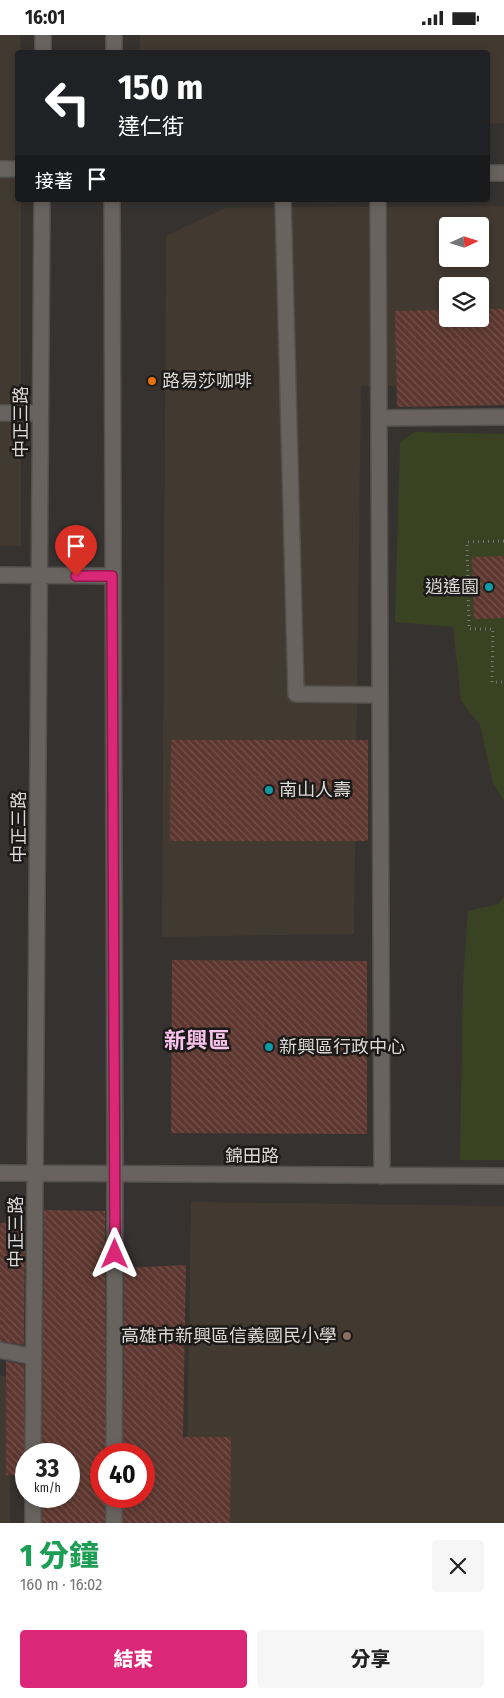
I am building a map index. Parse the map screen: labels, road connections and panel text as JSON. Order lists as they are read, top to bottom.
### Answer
{
  "streets": {
    "street": ["中正三路", "錦田路"]
  },
  "crossings": [
    ["中正三路", "錦田路"]
  ],
  "districts": ["新興區"],
  "places": [
    "路易莎咖啡",
    "逍遙園",
    "南山人壽",
    "新興區行政中心",
    "高雄市新興區信義國民小學"
  ],
  "north": "right",
  "page": {
    "status": "16:01",
    "turn": ["150 m", "達仁街"],
    "then": "接著",
    "speed": "33 km/h",
    "limit": "40",
    "heading": ["1 分鐘", "160 m · 16:02"],
    "buttons": ["結束", "分享"]
  }
}
